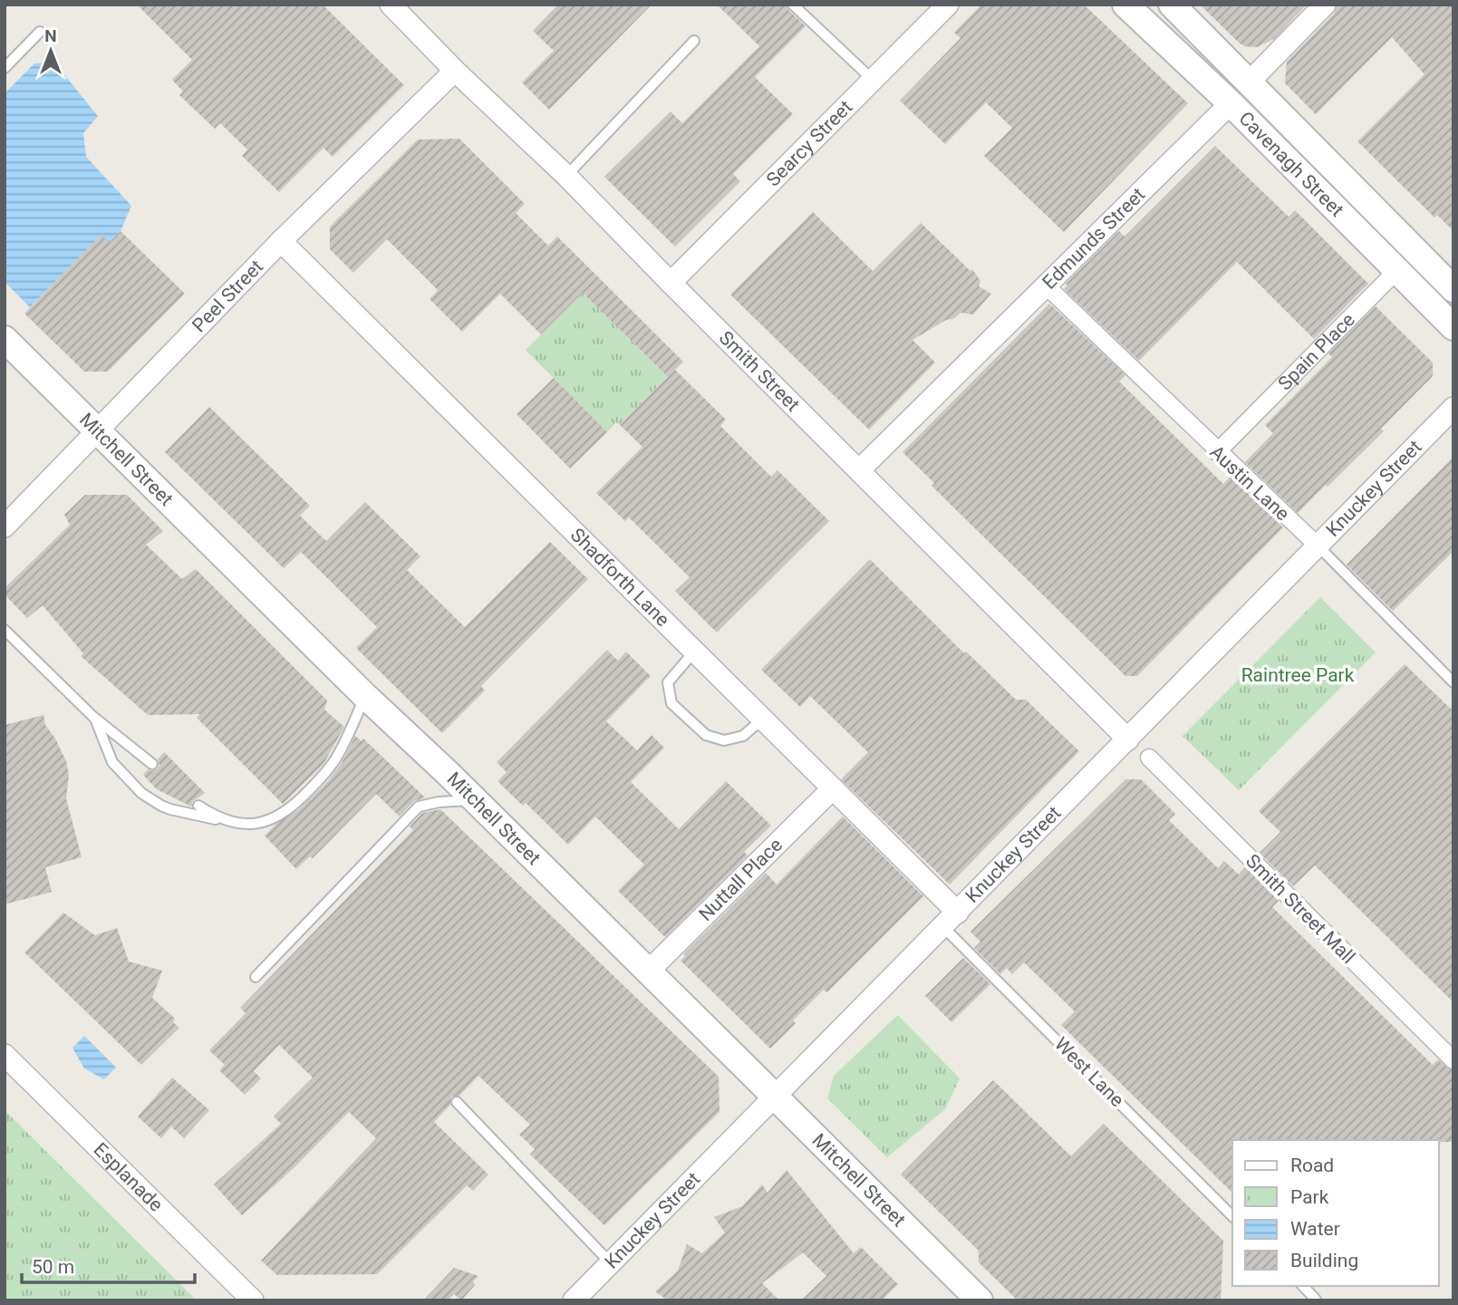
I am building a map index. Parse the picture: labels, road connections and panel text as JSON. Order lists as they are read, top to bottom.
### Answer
{
  "streets": {
    "street": [
      "Searcy Street",
      "Cavenagh Street",
      "Edmunds Street",
      "Peel Street",
      "Spain Place",
      "Smith Street",
      "Mitchell Street",
      "Austin Lane",
      "Knuckey Street",
      "Shadforth Lane",
      "Nuttall Place",
      "Smith Street Mall",
      "Esplanade"
    ],
    "lane": ["West Lane"]
  },
  "crossings": [
    ["Searcy Street", "Smith Street"],
    ["Cavenagh Street", "Edmunds Street"],
    ["Cavenagh Street", "Spain Place"],
    ["Edmunds Street", "Smith Street"],
    ["Edmunds Street", "Austin Lane"],
    ["Peel Street", "Smith Street"],
    ["Peel Street", "Mitchell Street"],
    ["Peel Street", "Shadforth Lane"],
    ["Spain Place", "Austin Lane"],
    ["Smith Street", "Knuckey Street"],
    ["Mitchell Street", "Knuckey Street"],
    ["Mitchell Street", "Nuttall Place"],
    ["Austin Lane", "Knuckey Street"],
    ["Knuckey Street", "Shadforth Lane"],
    ["Knuckey Street", "West Lane"],
    ["Shadforth Lane", "Nuttall Place"],
    ["Shadforth Lane", "West Lane"]
  ],
  "parks": ["Raintree Park"],
  "legend": [
    "Road",
    "Park",
    "Water",
    "Building"
  ],
  "scale_bar": "50 m",
  "north": "top"
}
